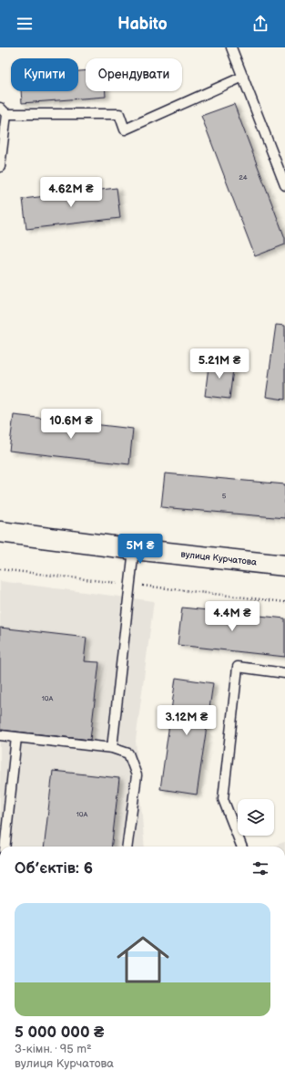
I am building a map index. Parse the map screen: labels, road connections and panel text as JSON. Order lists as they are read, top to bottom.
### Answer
{
  "streets": {
    "main road": ["вулиця Курчатова"]
  },
  "house_numbers": [
    "24",
    "5",
    "10А",
    "10А"
  ],
  "page": {
    "header": "Habito",
    "chip": ["Купити", "Орендувати"],
    "price": [
      "4.62M ₴",
      "5.21M ₴",
      "10.6M ₴",
      "5M ₴",
      "4.4M ₴",
      "3.12M ₴"
    ],
    "heading": "Об’єктів: 6",
    "list": [
      {
        "name": "5 000 000 ₴",
        "note": "3-кімн. · 95 m² · вулиця Курчатова"
      }
    ]
  }
}
